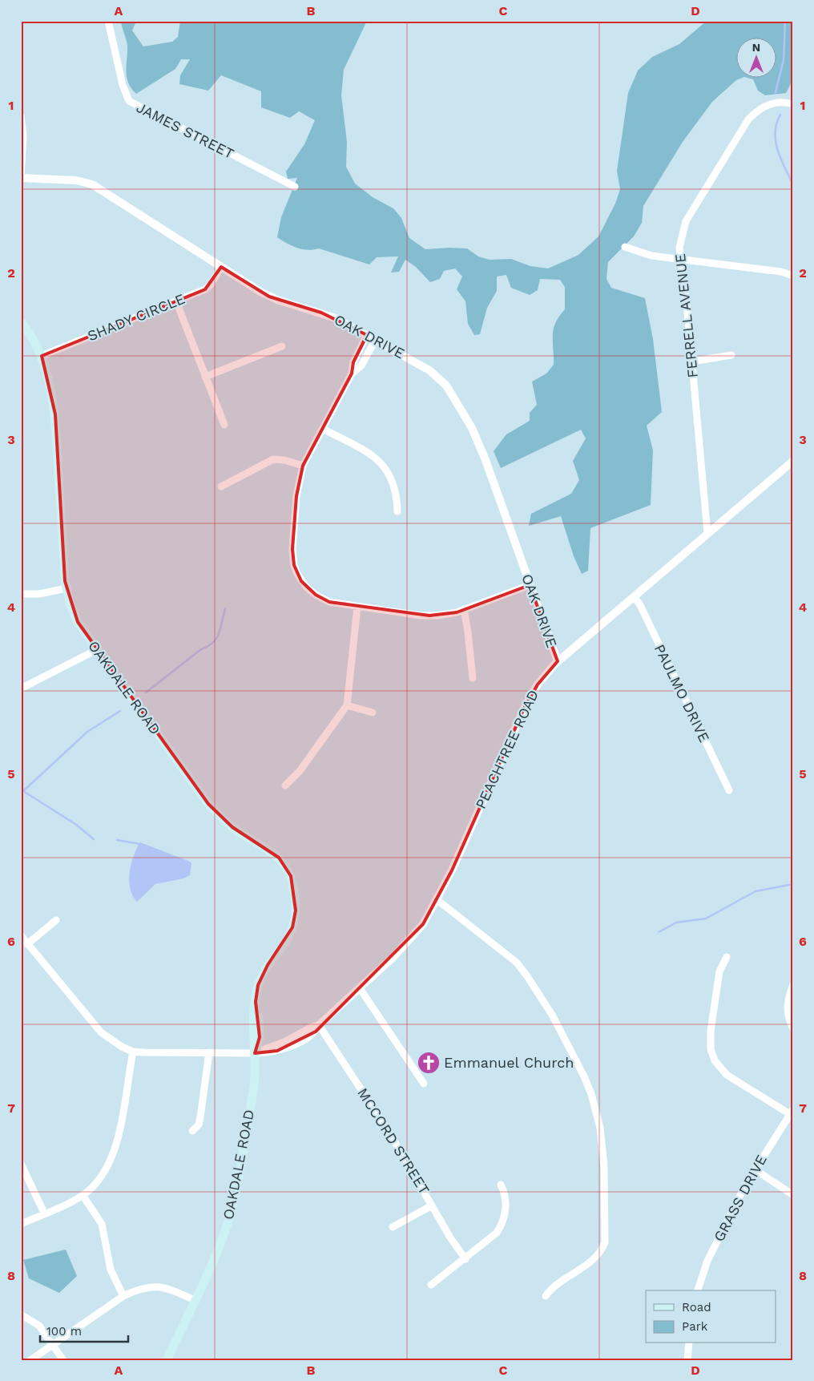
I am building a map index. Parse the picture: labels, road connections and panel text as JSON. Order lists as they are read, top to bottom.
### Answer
{
  "streets": {
    "main road": ["OAKDALE ROAD"],
    "street": [
      "JAMES STREET",
      "FERRELL AVENUE",
      "SHADY CIRCLE",
      "OAK DRIVE",
      "PAULMO DRIVE",
      "PEACHTREE ROAD",
      "MCCORD STREET",
      "GRASS DRIVE"
    ]
  },
  "crossings": [
    ["FERRELL AVENUE", "PEACHTREE ROAD"],
    ["SHADY CIRCLE", "OAK DRIVE"],
    ["SHADY CIRCLE", "OAKDALE ROAD"],
    ["OAK DRIVE", "PEACHTREE ROAD"],
    ["OAKDALE ROAD", "PEACHTREE ROAD"],
    ["PAULMO DRIVE", "PEACHTREE ROAD"],
    ["PEACHTREE ROAD", "MCCORD STREET"]
  ],
  "places": {
    "church": ["Emmanuel Church"]
  },
  "legend": ["Road", "Park"],
  "scale_bar": "100 m",
  "north": "top",
  "grid": {
    "columns": [
      "A",
      "B",
      "C",
      "D"
    ],
    "rows": [
      "1",
      "2",
      "3",
      "4",
      "5",
      "6",
      "7",
      "8"
    ]
  }
}
